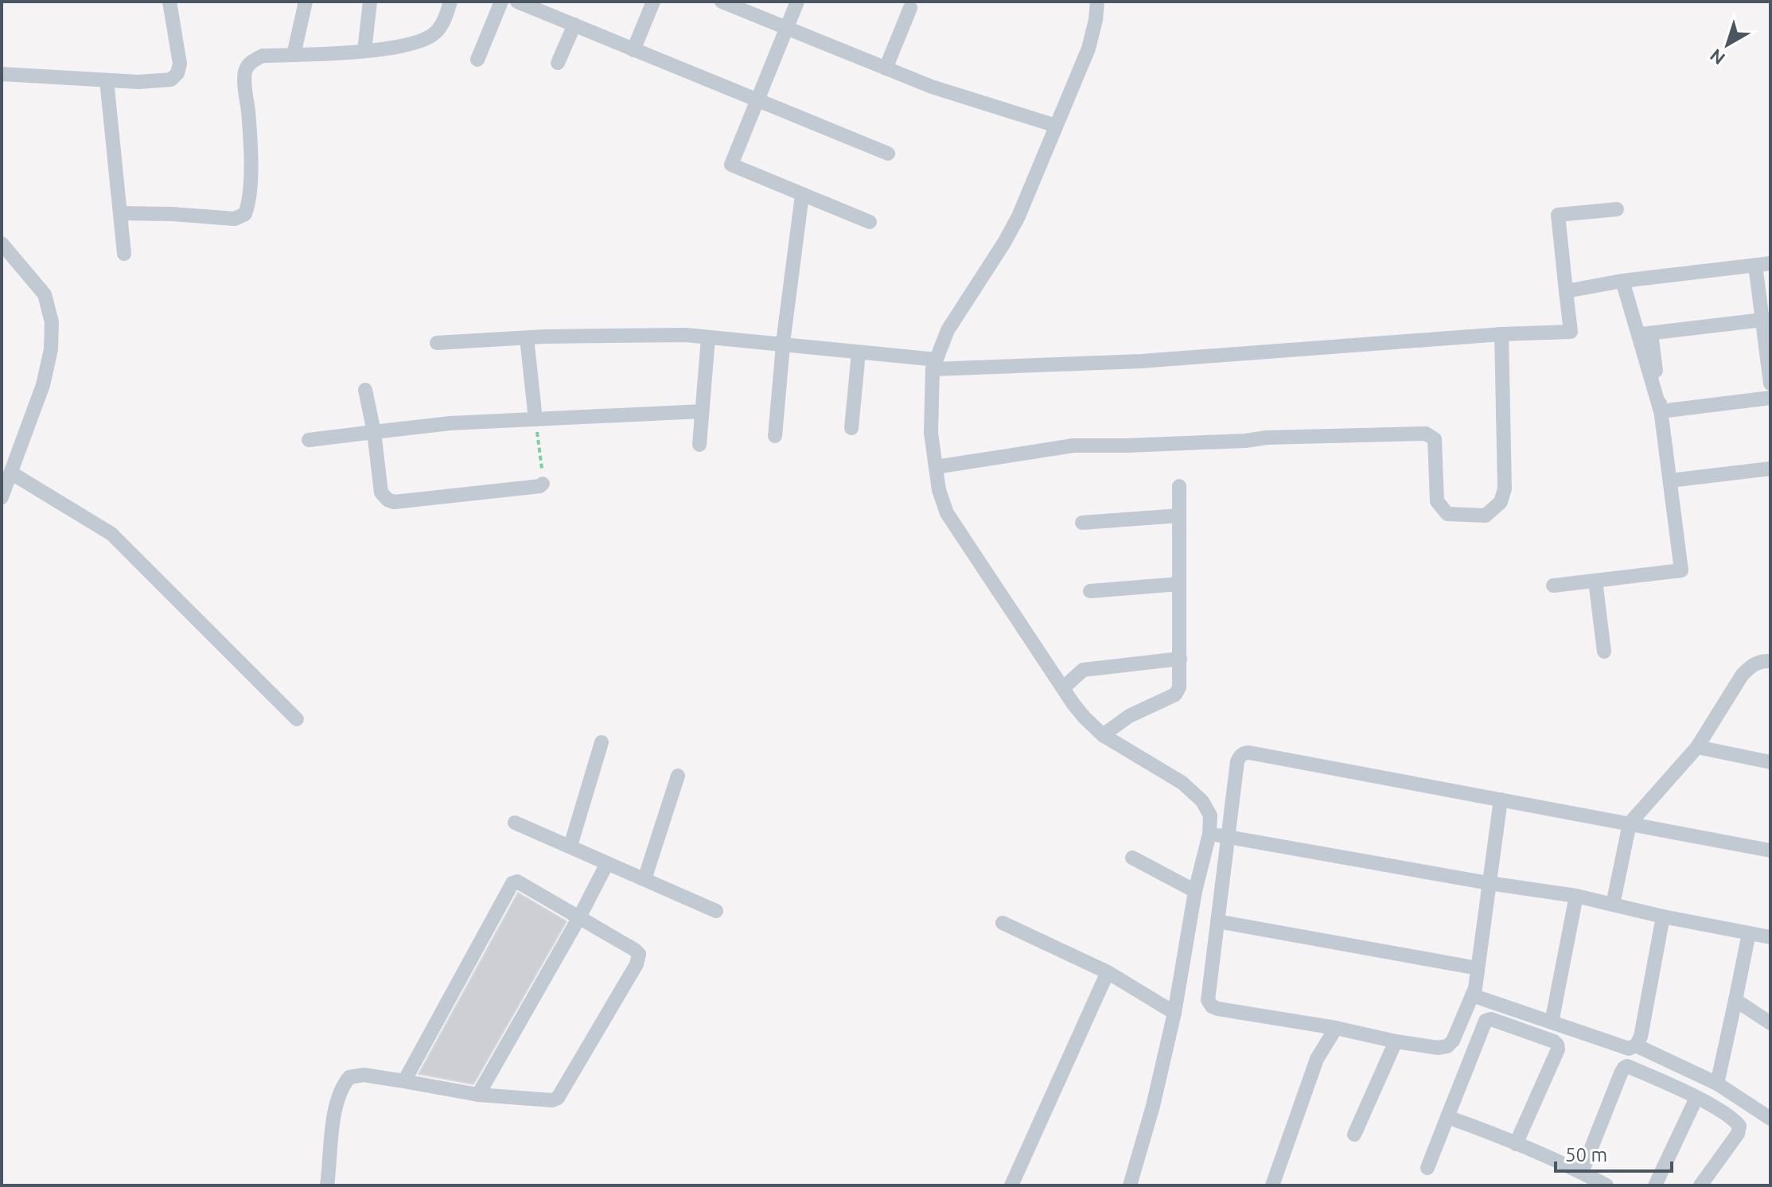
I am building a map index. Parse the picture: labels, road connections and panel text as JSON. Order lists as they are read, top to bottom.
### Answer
{
  "scale_bar": "50 m",
  "north": "bottom left"
}
